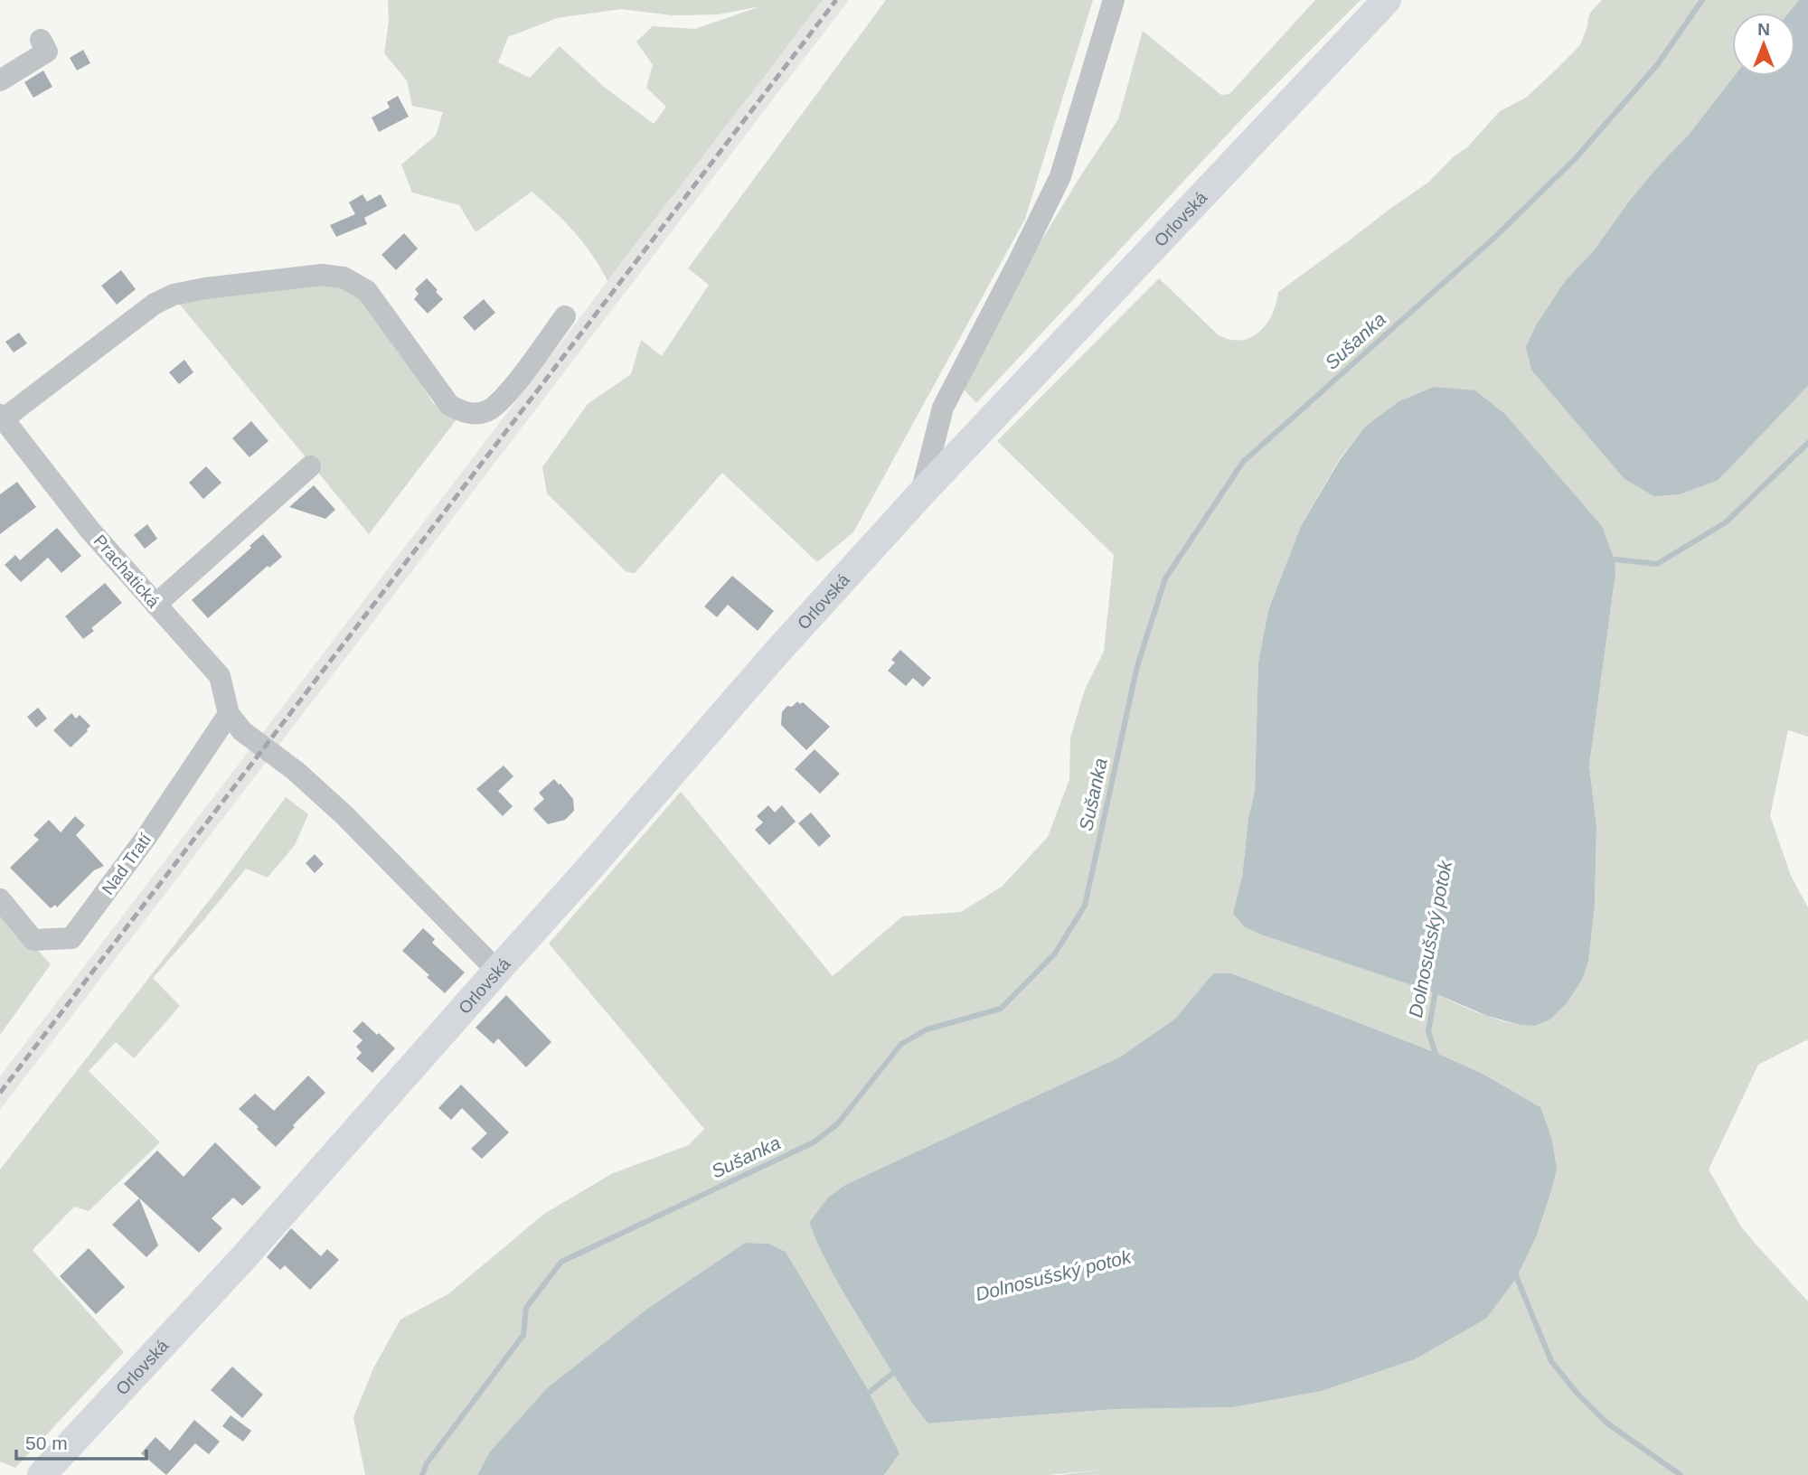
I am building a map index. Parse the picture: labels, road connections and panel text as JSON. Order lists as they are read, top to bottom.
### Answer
{
  "streets": {
    "main road": ["Orlovská"],
    "street": ["Prachatická", "Nad Tratí"]
  },
  "crossings": [
    ["Prachatická", "Nad Tratí"]
  ],
  "water": ["Sušanka", "Dolnosušský potok"],
  "scale_bar": "50 m",
  "north": "top"
}
